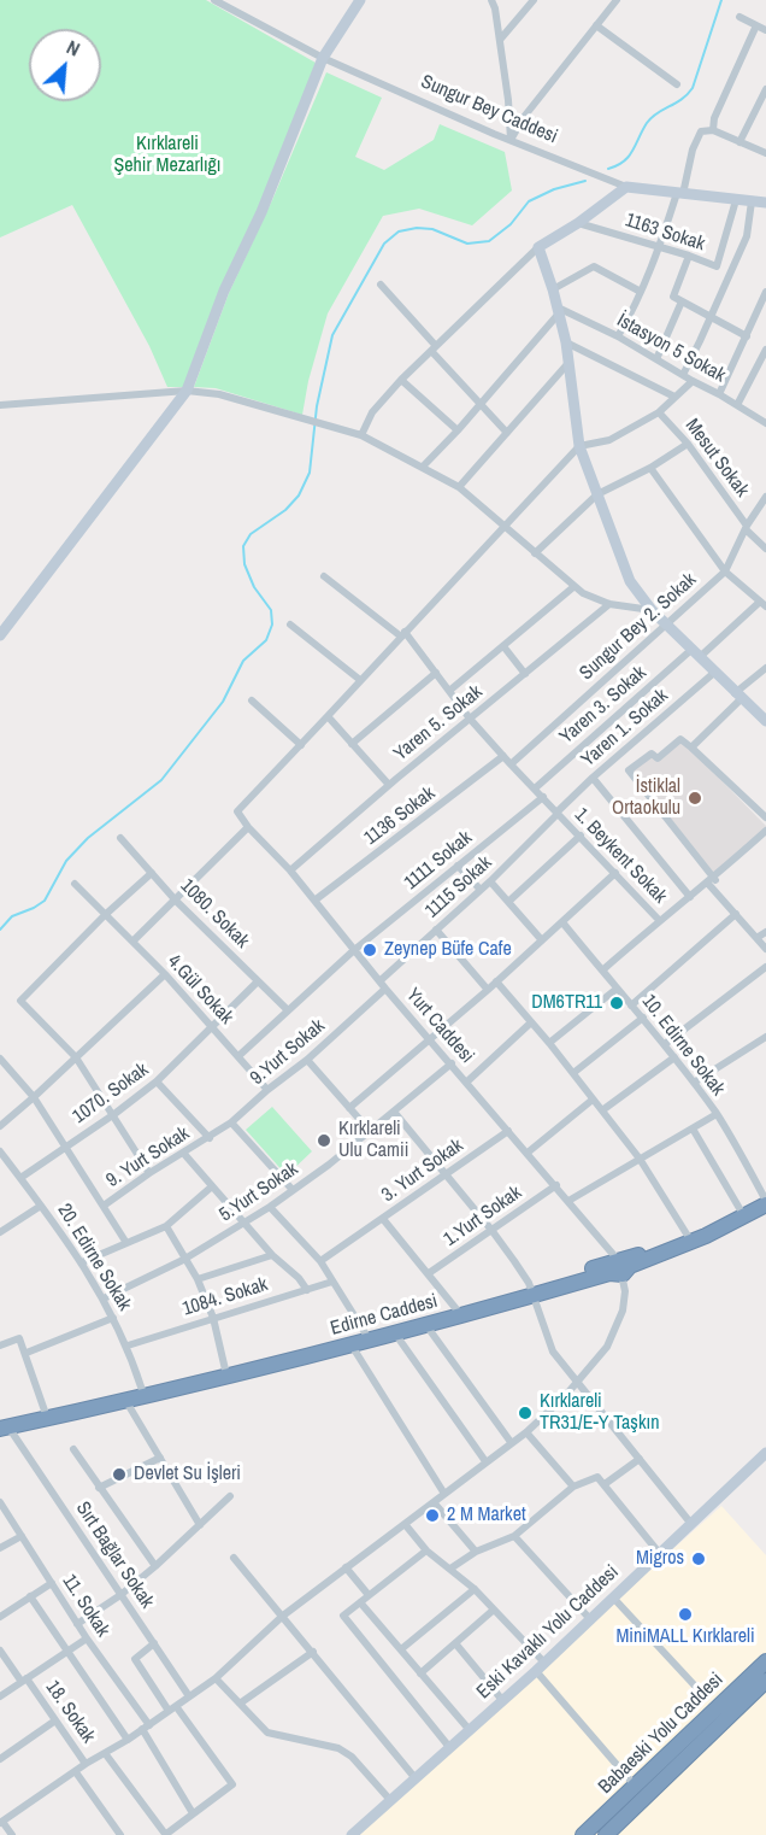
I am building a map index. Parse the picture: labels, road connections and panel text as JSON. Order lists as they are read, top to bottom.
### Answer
{
  "streets": {
    "highway": ["Edirne Caddesi", "Babaeski Yolu Caddesi"],
    "street": [
      "Sungur Bey Caddesi",
      "1163 Sokak",
      "İstasyon 5 Sokak",
      "Mesut Sokak",
      "Sungur Bey 2. Sokak",
      "Yaren 3. Sokak",
      "Yaren 5. Sokak",
      "Yaren 1. Sokak",
      "1136 Sokak",
      "1. Beykent Sokak",
      "1111 Sokak",
      "1115 Sokak",
      "1080. Sokak",
      "4.Gül Sokak",
      "Yurt Caddesi",
      "10. Edirne Sokak",
      "9.Yurt Sokak",
      "1070. Sokak",
      "9. Yurt Sokak",
      "3. Yurt Sokak",
      "5.Yurt Sokak",
      "1.Yurt Sokak",
      "20. Edirne Sokak",
      "1084. Sokak",
      "Sırt Bağlar Sokak",
      "11. Sokak",
      "Eski Kavaklı Yolu Caddesi",
      "18. Sokak"
    ]
  },
  "crossings": [
    ["Sungur Bey Caddesi", "1163 Sokak"],
    ["Mesut Sokak", "Sungur Bey 2. Sokak"],
    ["Sungur Bey 2. Sokak", "1. Beykent Sokak"],
    ["Yaren 3. Sokak", "1. Beykent Sokak"],
    ["Yaren 5. Sokak", "1. Beykent Sokak"],
    ["Yaren 5. Sokak", "Yurt Caddesi"],
    ["Yaren 1. Sokak", "1. Beykent Sokak"],
    ["Yaren 1. Sokak", "1115 Sokak"],
    ["1136 Sokak", "1. Beykent Sokak"],
    ["1136 Sokak", "Yurt Caddesi"],
    ["1. Beykent Sokak", "1111 Sokak"],
    ["1. Beykent Sokak", "1115 Sokak"],
    ["1111 Sokak", "1080. Sokak"],
    ["1111 Sokak", "4.Gül Sokak"],
    ["1111 Sokak", "Yurt Caddesi"],
    ["1115 Sokak", "Yurt Caddesi"],
    ["1080. Sokak", "1070. Sokak"],
    ["4.Gül Sokak", "9.Yurt Sokak"],
    ["4.Gül Sokak", "1070. Sokak"],
    ["Yurt Caddesi", "9.Yurt Sokak"],
    ["Yurt Caddesi", "3. Yurt Sokak"],
    ["Yurt Caddesi", "5.Yurt Sokak"],
    ["Yurt Caddesi", "1.Yurt Sokak"],
    ["Yurt Caddesi", "Edirne Caddesi"],
    ["10. Edirne Sokak", "Edirne Caddesi"],
    ["9.Yurt Sokak", "9. Yurt Sokak"],
    ["1070. Sokak", "20. Edirne Sokak"],
    ["5.Yurt Sokak", "20. Edirne Sokak"],
    ["20. Edirne Sokak", "1084. Sokak"],
    ["20. Edirne Sokak", "Edirne Caddesi"],
    ["Edirne Caddesi", "Sırt Bağlar Sokak"]
  ],
  "parks": ["Kırklareli Şehir Mezarlığı"],
  "places": [
    "İstiklal Ortaokulu",
    "Zeynep Büfe Cafe",
    "DM6TR11",
    "Kırklareli Ulu Camii",
    "Kırklareli TR31/E-Y Taşkın",
    "Devlet Su İşleri",
    "2 M Market",
    "Migros",
    "MiniMALL Kırklareli"
  ],
  "north": "top right"
}
